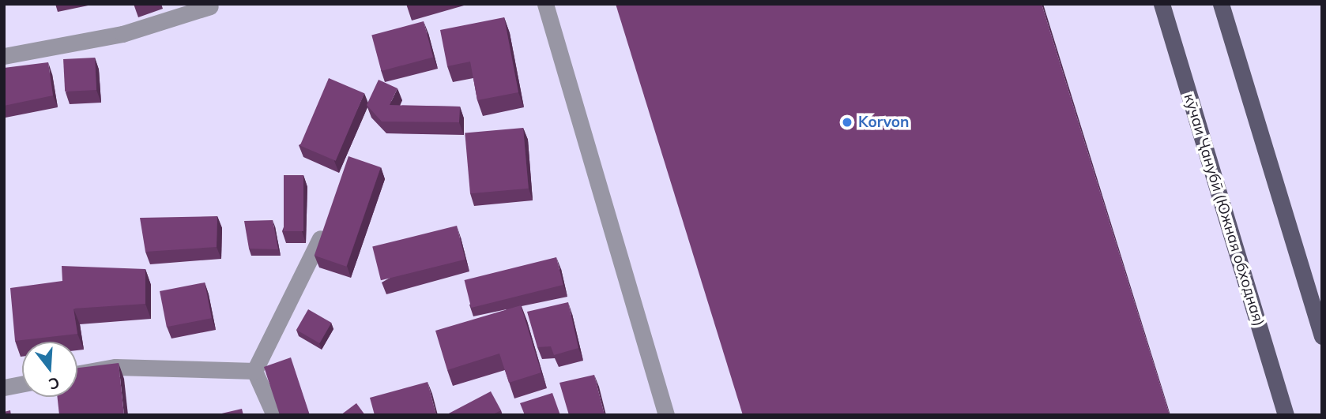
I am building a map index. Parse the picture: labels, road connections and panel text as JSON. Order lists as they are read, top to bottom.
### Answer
{
  "streets": {
    "main road": ["кӯчаи Ҷанубӣ (Южная обходная)"]
  },
  "places": ["Korvon"],
  "north": "bottom"
}
